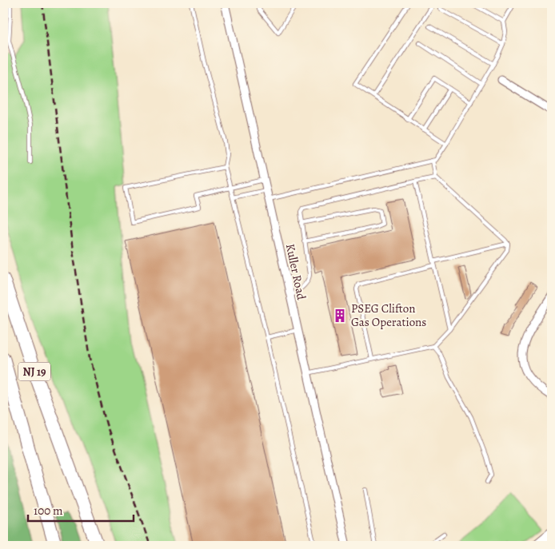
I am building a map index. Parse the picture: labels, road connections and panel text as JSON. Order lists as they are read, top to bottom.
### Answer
{
  "streets": {
    "highway": ["NJ 19"],
    "street": ["Kuller Road"]
  },
  "places": {
    "building": ["PSEG Clifton Gas Operations"]
  },
  "scale_bar": "100 m"
}
